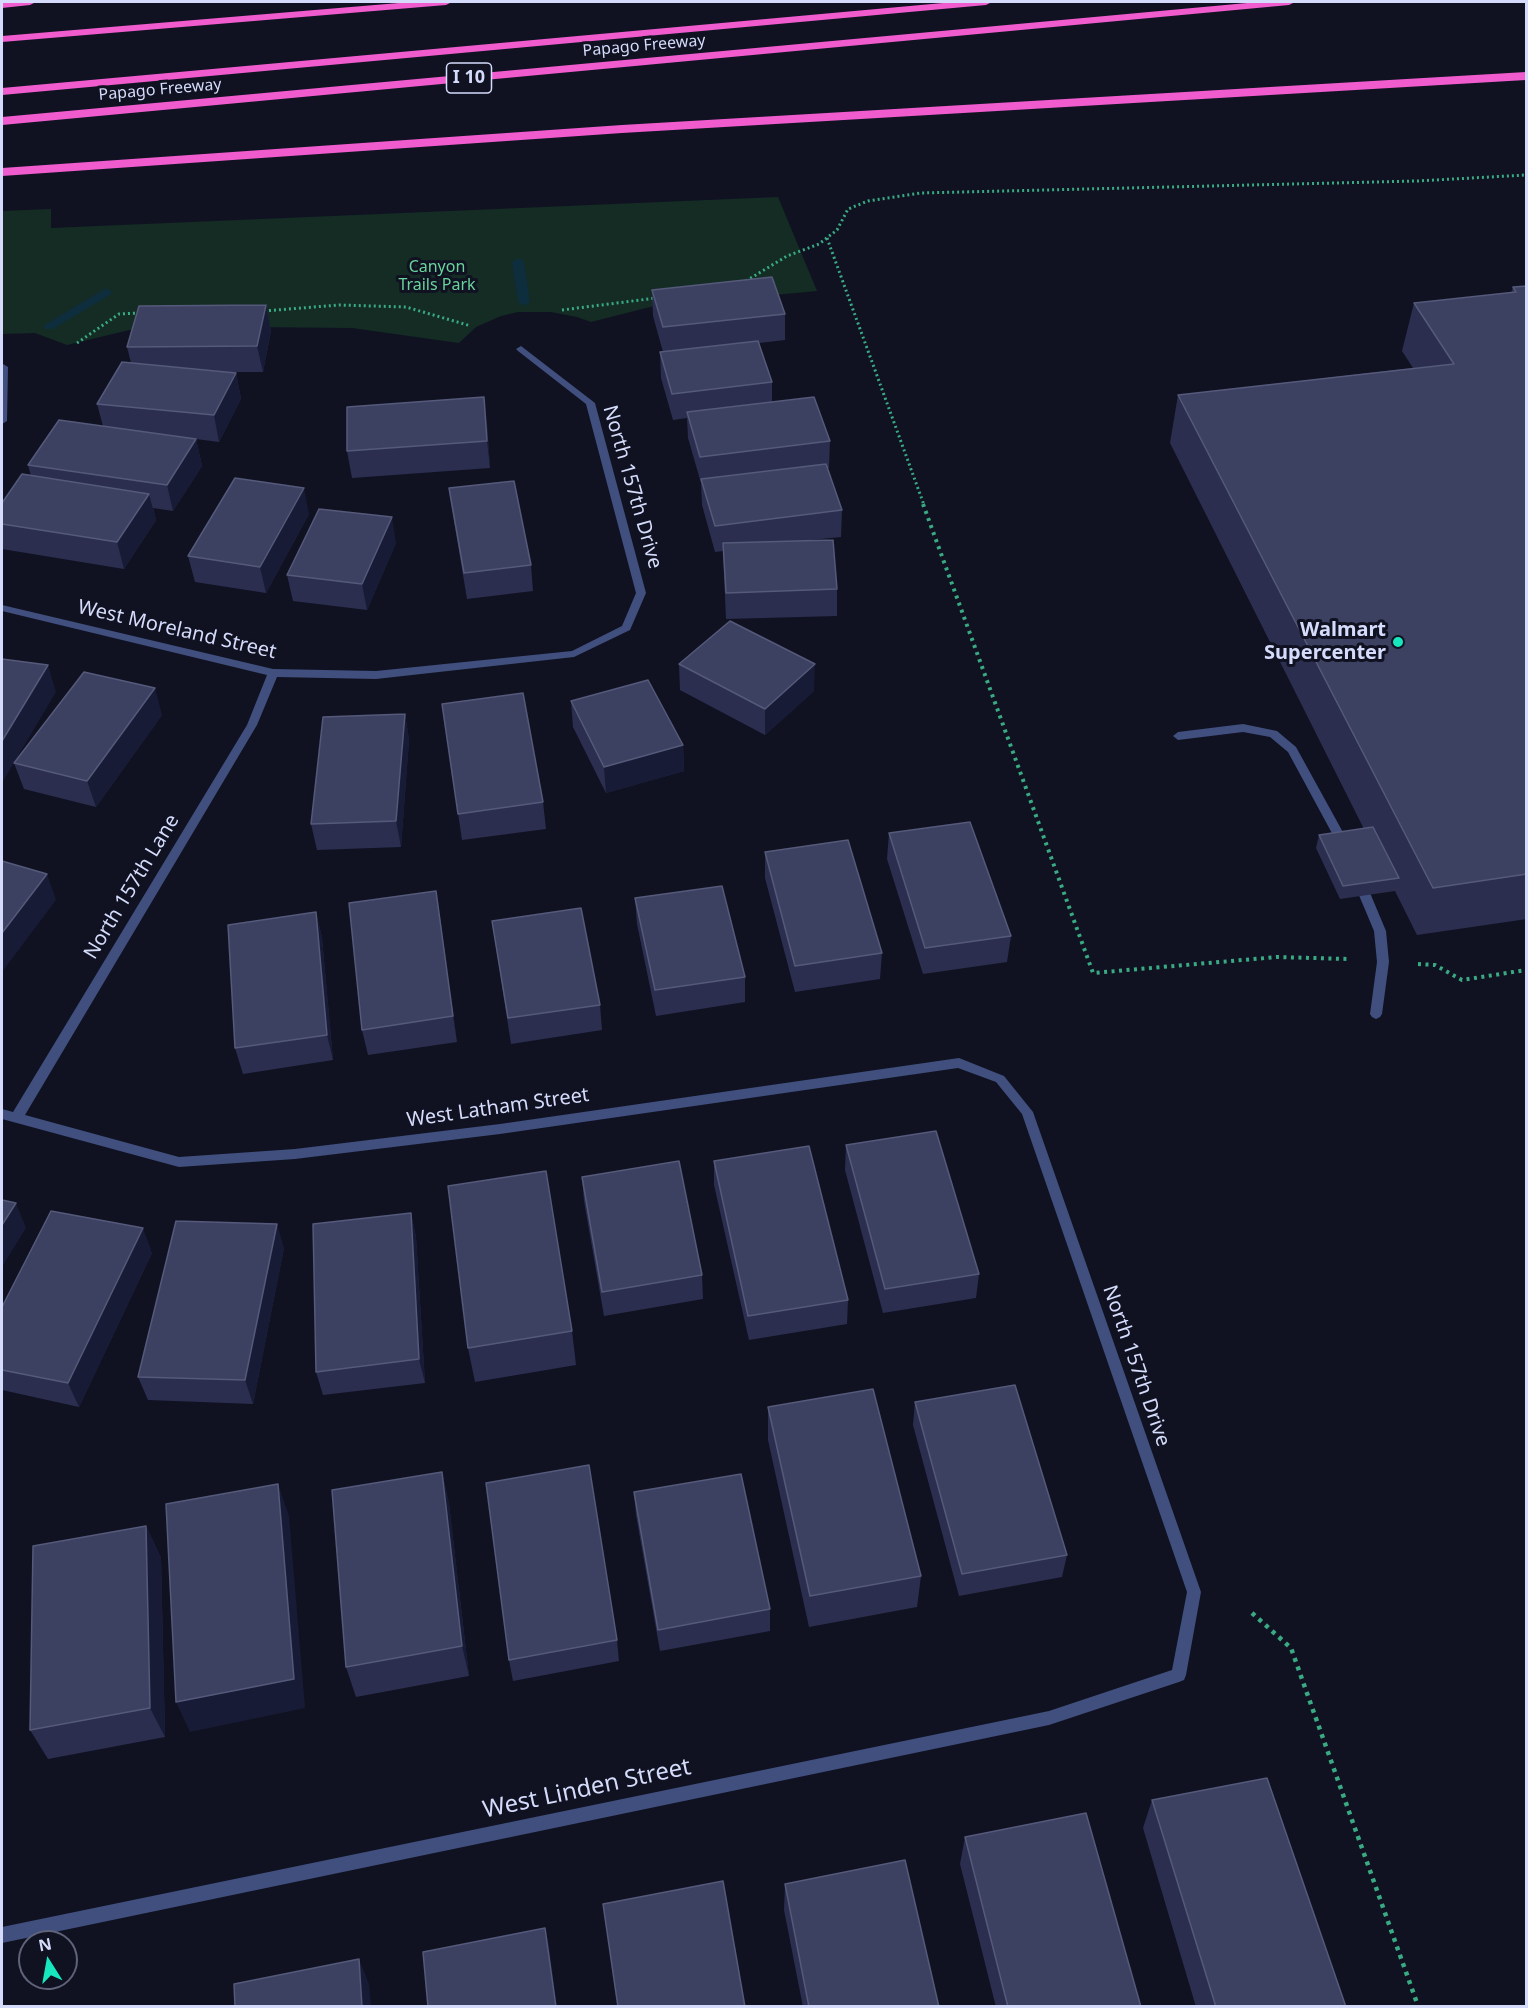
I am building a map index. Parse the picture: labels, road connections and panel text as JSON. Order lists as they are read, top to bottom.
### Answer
{
  "streets": {
    "highway": ["Papago Freeway", "I 10"],
    "street": [
      "North 157th Drive",
      "West Moreland Street",
      "North 157th Lane",
      "West Latham Street",
      "West Linden Street"
    ]
  },
  "crossings": [
    ["North 157th Drive", "West Moreland Street"],
    ["North 157th Drive", "West Latham Street"],
    ["North 157th Drive", "West Linden Street"],
    ["West Moreland Street", "North 157th Lane"],
    ["North 157th Lane", "West Latham Street"]
  ],
  "parks": ["Canyon Trails Park"],
  "places": ["Walmart Supercenter"],
  "north": "top"
}
